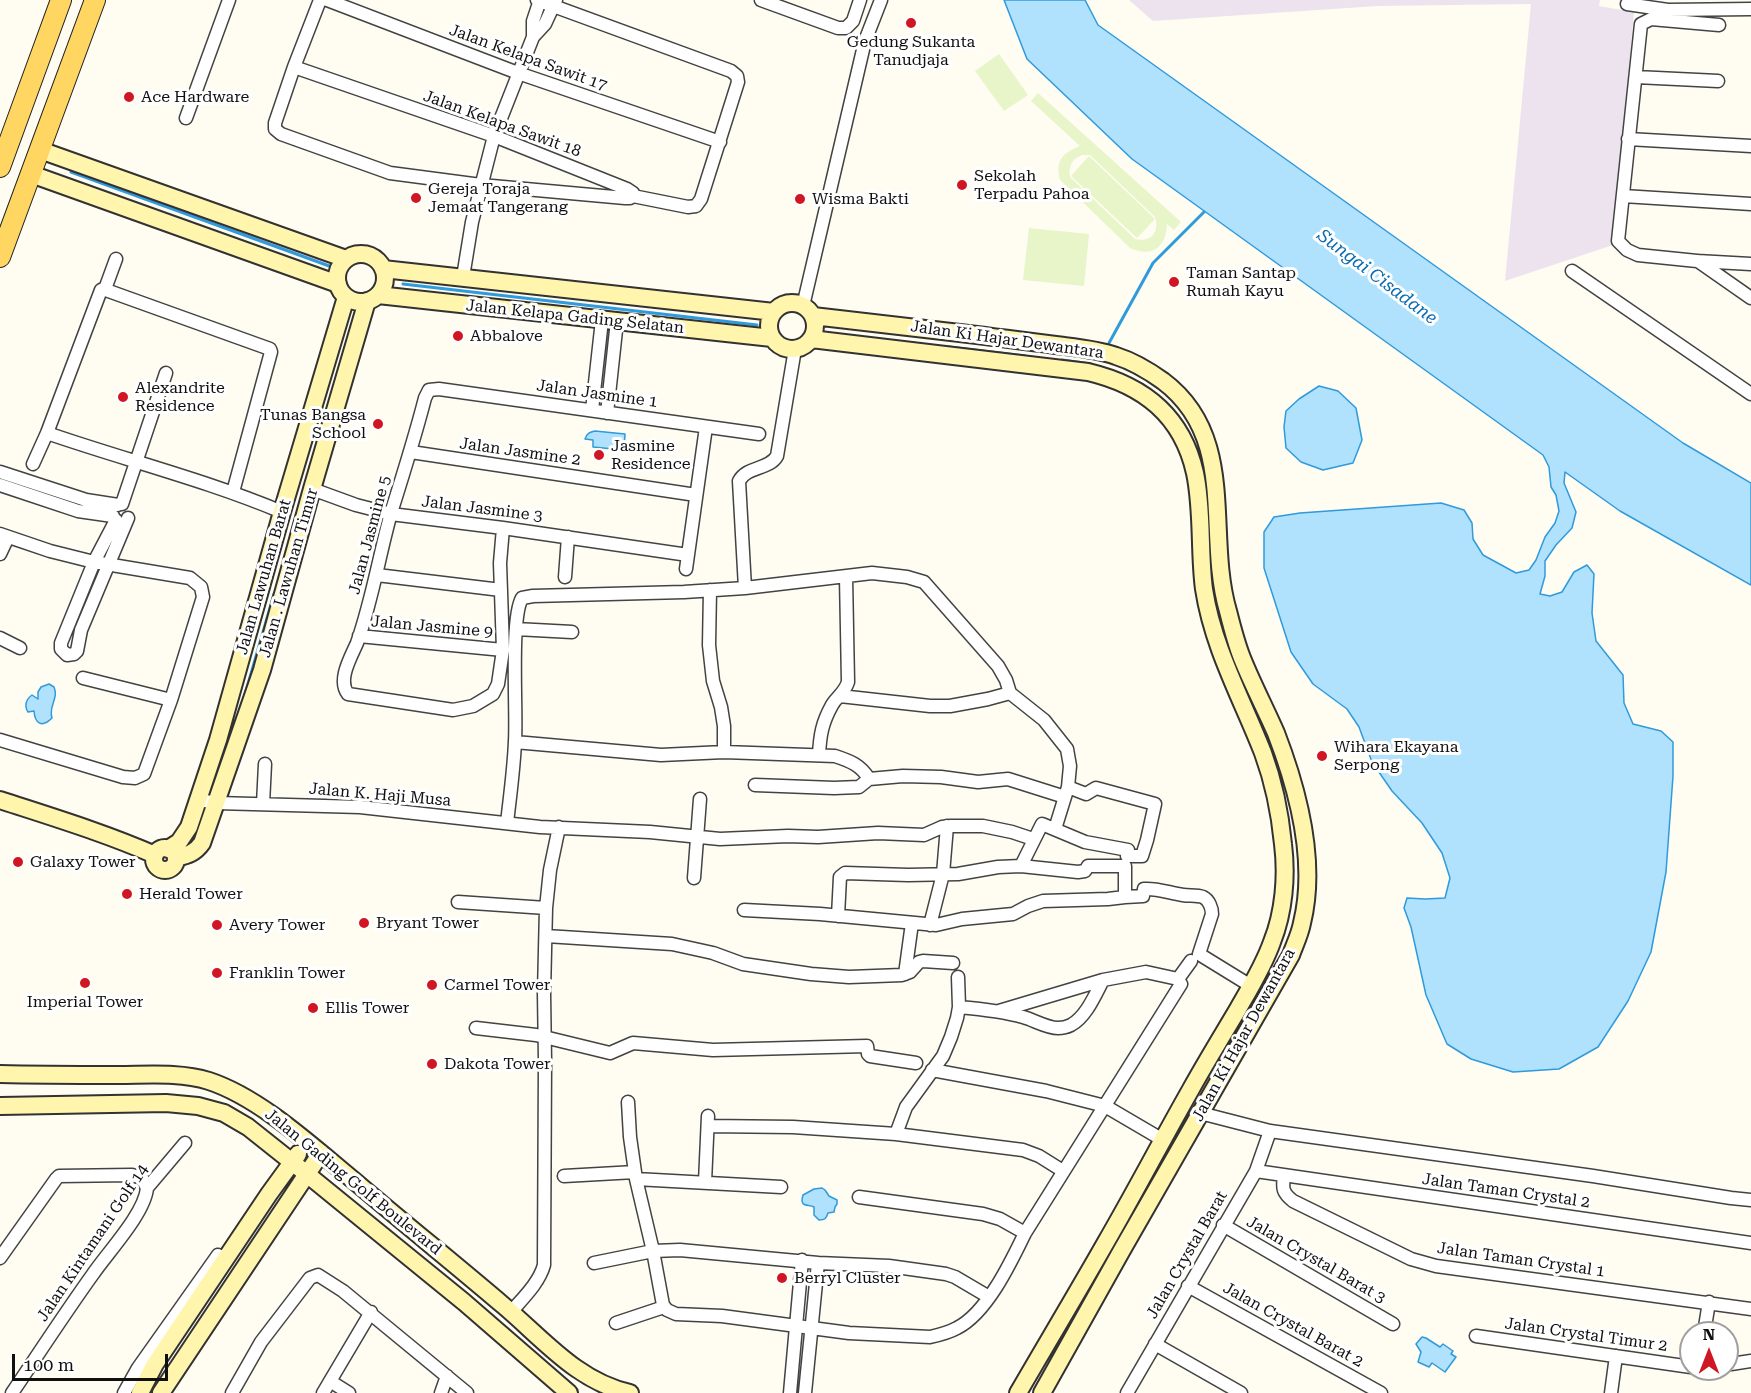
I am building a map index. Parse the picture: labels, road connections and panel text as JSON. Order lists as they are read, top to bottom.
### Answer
{
  "streets": {
    "street": [
      "Jalan Kelapa Sawit 17",
      "Jalan Kelapa Sawit 18",
      "Jalan Kelapa Gading Selatan",
      "Jalan Ki Hajar Dewantara",
      "Jalan Jasmine 1",
      "Jalan Jasmine 2",
      "Jalan Jasmine 3",
      "Jalan Jasmine 5",
      "Jalan . Lawuhan Timur",
      "Jalan Lawuhan Barat",
      "Jalan Jasmine 9",
      "Jalan K. Haji Musa",
      "Jalan Gading Golf Boulevard",
      "Jalan Taman Crystal 2",
      "Jalan Kintamani Golf 14",
      "Jalan Crystal Barat",
      "Jalan Crystal Barat 3",
      "Jalan Taman Crystal 1",
      "Jalan Crystal Barat 2",
      "Jalan Crystal Timur 2"
    ]
  },
  "crossings": [
    ["Jalan Kelapa Sawit 17", "Jalan Kelapa Sawit 18"],
    ["Jalan Kelapa Gading Selatan", "Jalan Ki Hajar Dewantara"],
    ["Jalan Kelapa Gading Selatan", "Jalan . Lawuhan Timur"],
    ["Jalan Kelapa Gading Selatan", "Jalan Lawuhan Barat"],
    ["Jalan Jasmine 1", "Jalan Jasmine 5"],
    ["Jalan Jasmine 2", "Jalan Jasmine 5"],
    ["Jalan Jasmine 3", "Jalan Jasmine 5"],
    ["Jalan Jasmine 3", "Jalan . Lawuhan Timur"],
    ["Jalan Jasmine 5", "Jalan Jasmine 9"],
    ["Jalan . Lawuhan Timur", "Jalan Lawuhan Barat"],
    ["Jalan . Lawuhan Timur", "Jalan K. Haji Musa"],
    ["Jalan Lawuhan Barat", "Jalan K. Haji Musa"],
    ["Jalan Taman Crystal 2", "Jalan Crystal Barat"],
    ["Jalan Taman Crystal 2", "Jalan Taman Crystal 1"],
    ["Jalan Crystal Barat", "Jalan Crystal Barat 3"],
    ["Jalan Crystal Barat", "Jalan Crystal Barat 2"]
  ],
  "water": ["Sungai Cisadane"],
  "places": [
    "Gedung Sukanta Tanudjaja",
    "Ace Hardware",
    "Sekolah Terpadu Pahoa",
    "Gereja Toraja Jemaat Tangerang",
    "Wisma Bakti",
    "Taman Santap Rumah Kayu",
    "Abbalove",
    "Alexandrite Residence",
    "Tunas Bangsa School",
    "Jasmine Residence",
    "Wihara Ekayana Serpong",
    "Galaxy Tower",
    "Herald Tower",
    "Bryant Tower",
    "Avery Tower",
    "Franklin Tower",
    "Imperial Tower",
    "Carmel Tower",
    "Ellis Tower",
    "Dakota Tower",
    "Berryl Cluster"
  ],
  "scale_bar": "100 m",
  "north": "top"
}
